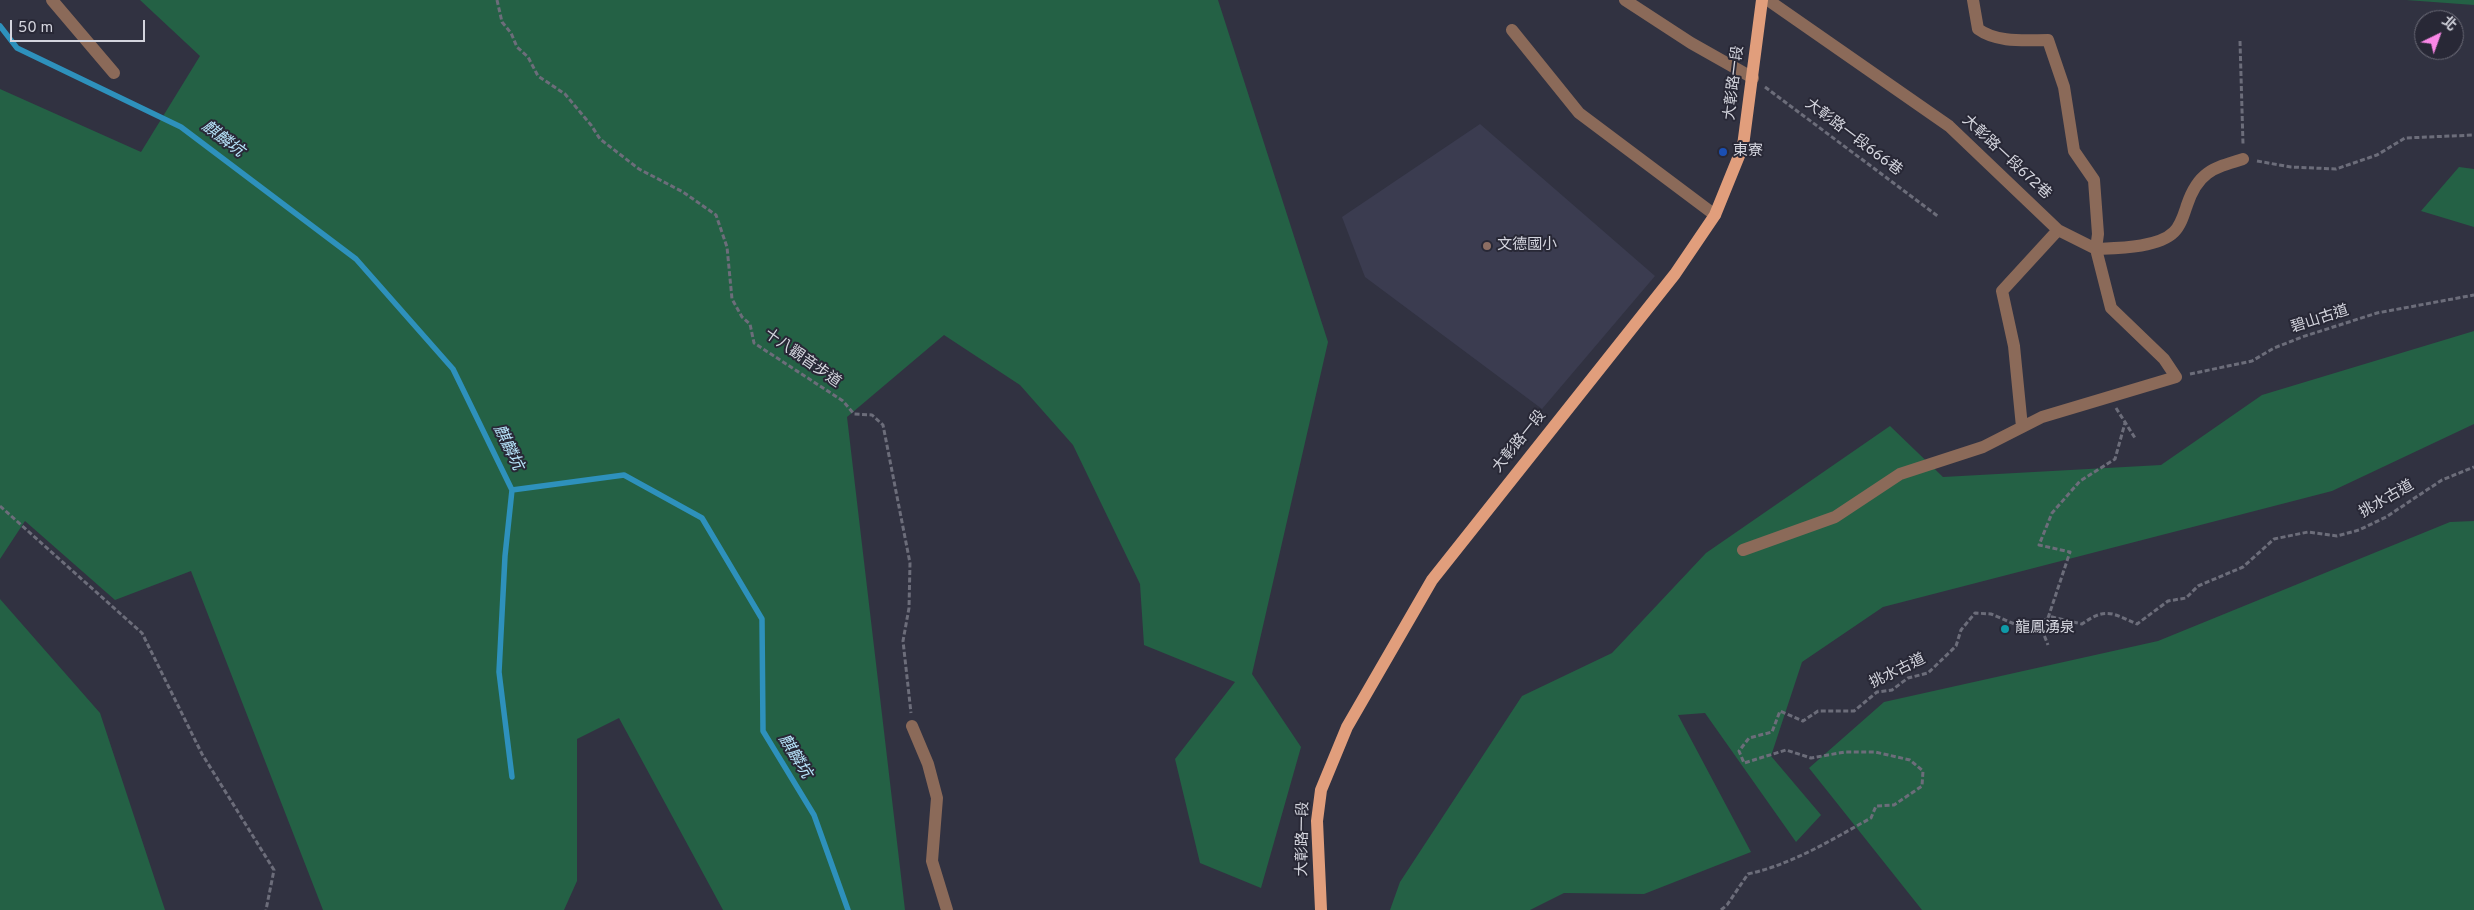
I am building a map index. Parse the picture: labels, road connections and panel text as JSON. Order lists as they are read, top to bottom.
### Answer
{
  "streets": {
    "main road": ["大彰路一段"],
    "lane": ["大彰路一段672巷"],
    "path": [
      "大彰路一段666巷",
      "碧山古道",
      "十八觀音步道",
      "挑水古道"
    ]
  },
  "crossings": [
    ["大彰路一段", "大彰路一段666巷"]
  ],
  "water": ["麒麟坑"],
  "places": ["東寮", "文德國小", "龍鳳湧泉"],
  "scale_bar": "50 m",
  "north": "top right"
}
